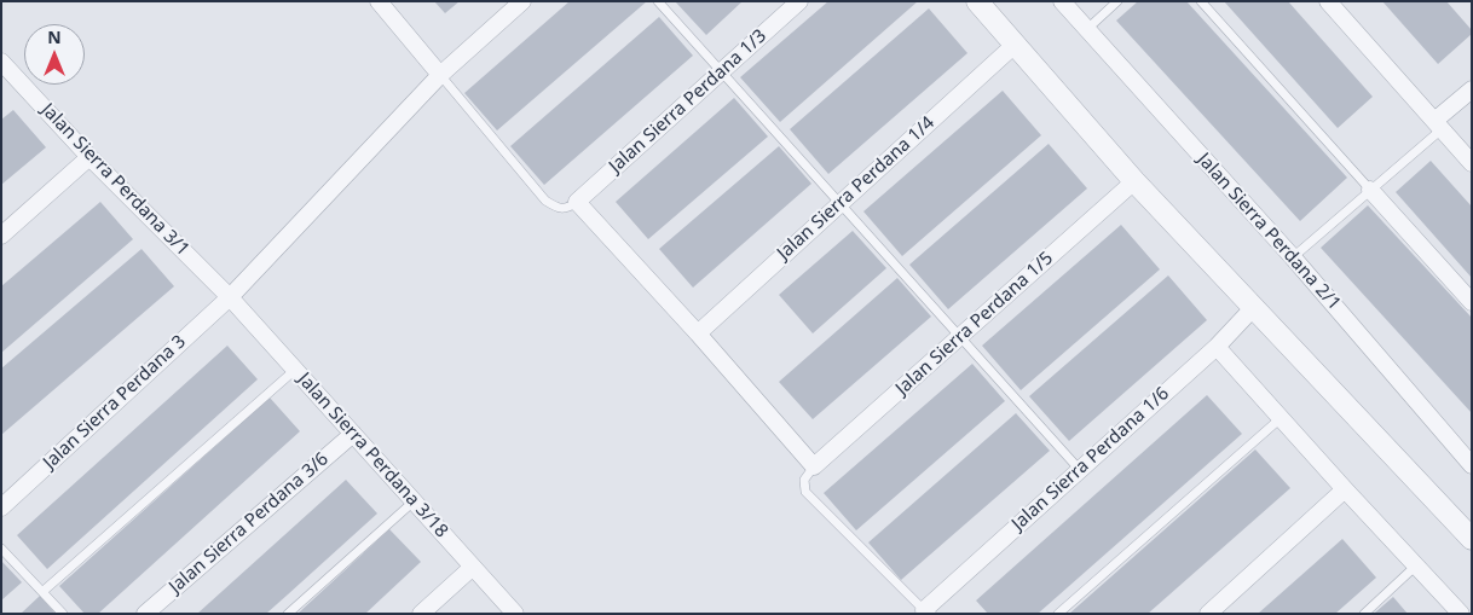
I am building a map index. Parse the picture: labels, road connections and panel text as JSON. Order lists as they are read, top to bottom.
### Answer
{
  "streets": {
    "street": [
      "Jalan Sierra Perdana 1/3",
      "Jalan Sierra Perdana 3/1",
      "Jalan Sierra Perdana 1/4",
      "Jalan Sierra Perdana 2/1",
      "Jalan Sierra Perdana 1/5",
      "Jalan Sierra Perdana 3",
      "Jalan Sierra Perdana 3/18",
      "Jalan Sierra Perdana 1/6",
      "Jalan Sierra Perdana 3/6"
    ]
  },
  "crossings": [
    ["Jalan Sierra Perdana 3/1", "Jalan Sierra Perdana 3"],
    ["Jalan Sierra Perdana 3/1", "Jalan Sierra Perdana 3/18"],
    ["Jalan Sierra Perdana 3", "Jalan Sierra Perdana 3/18"],
    ["Jalan Sierra Perdana 3/18", "Jalan Sierra Perdana 3/6"]
  ],
  "north": "top"
}
